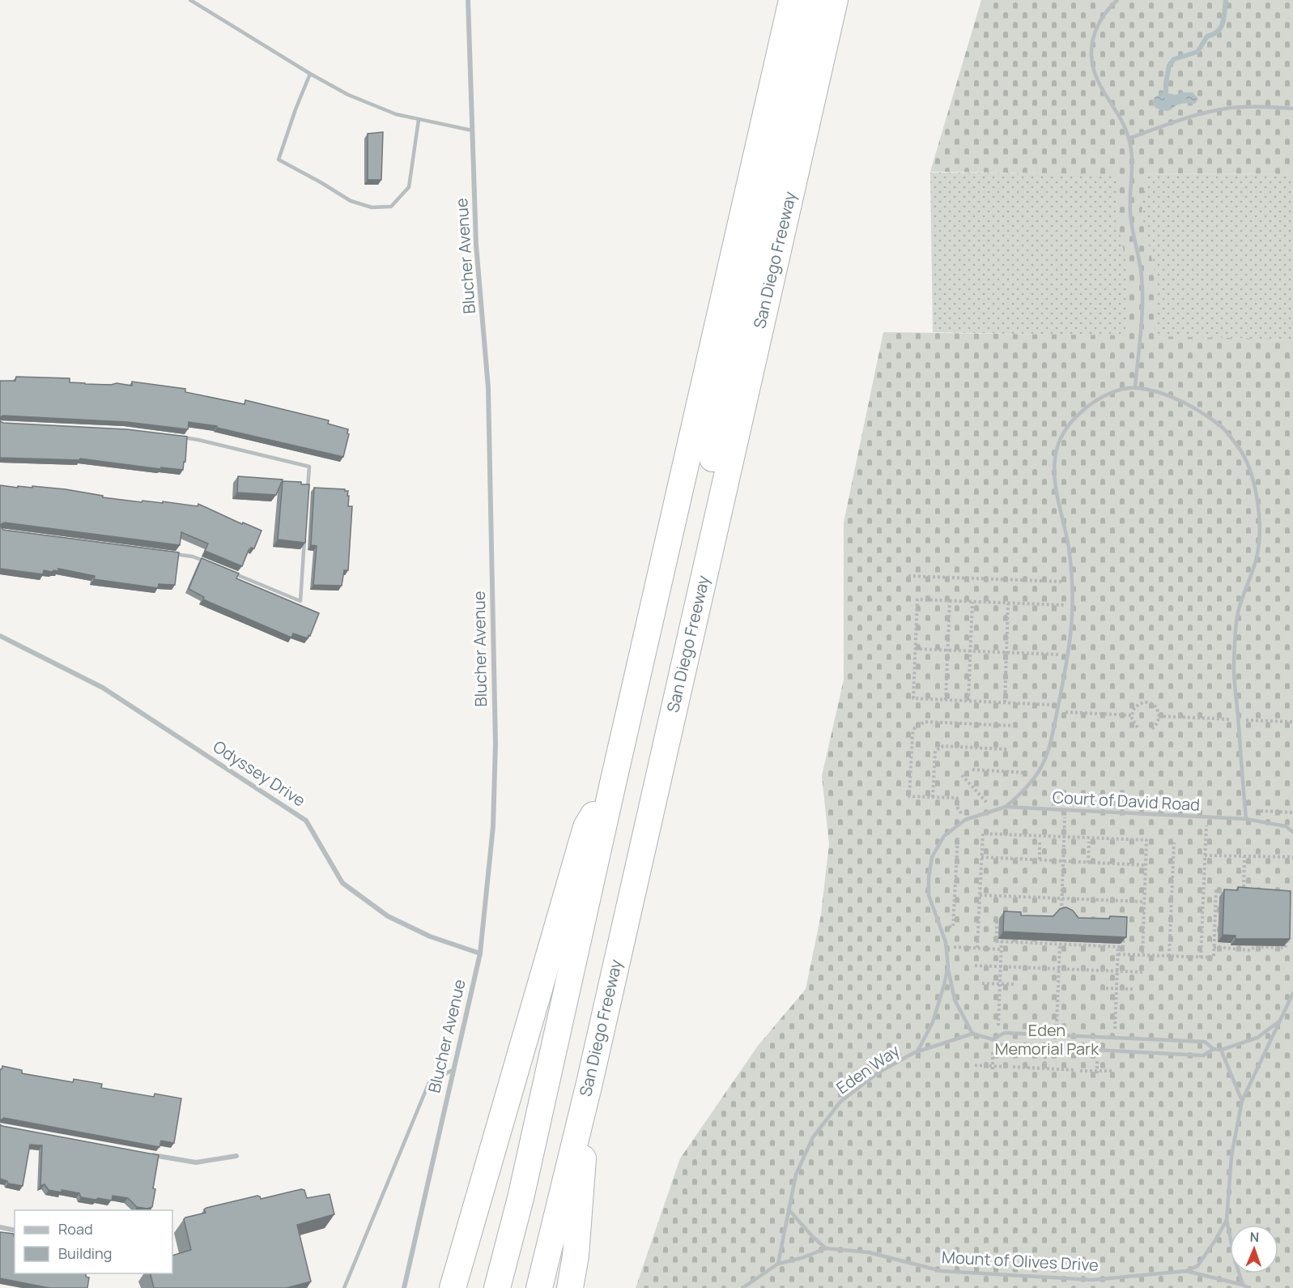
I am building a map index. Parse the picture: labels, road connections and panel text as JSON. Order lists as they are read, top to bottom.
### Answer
{
  "streets": {
    "highway": ["San Diego Freeway"],
    "street": ["Blucher Avenue", "Odyssey Drive"],
    "lane": ["Court of David Road", "Eden Way", "Mount of Olives Drive"]
  },
  "crossings": [
    ["Blucher Avenue", "Odyssey Drive"],
    ["Court of David Road", "Eden Way"],
    ["Eden Way", "Mount of Olives Drive"]
  ],
  "parks": ["Eden Memorial Park"],
  "legend": ["Road", "Building"],
  "north": "top"
}
